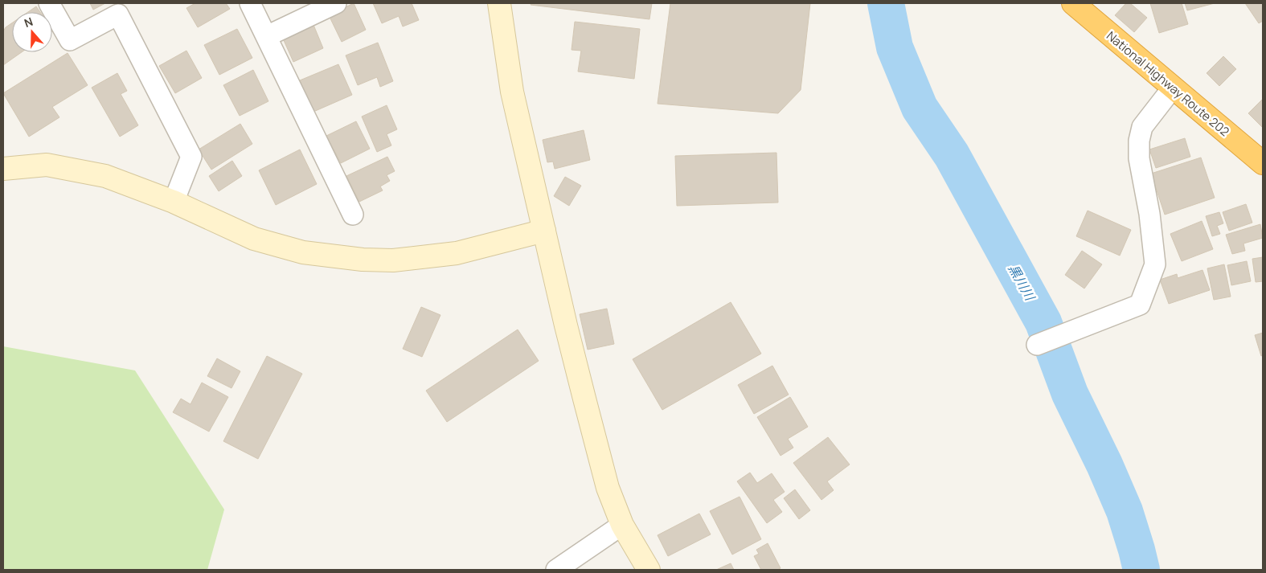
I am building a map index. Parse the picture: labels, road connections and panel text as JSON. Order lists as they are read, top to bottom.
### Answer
{
  "streets": {
    "highway": ["National Highway Route 202"]
  },
  "water": ["黒川川"],
  "north": "top"
}
